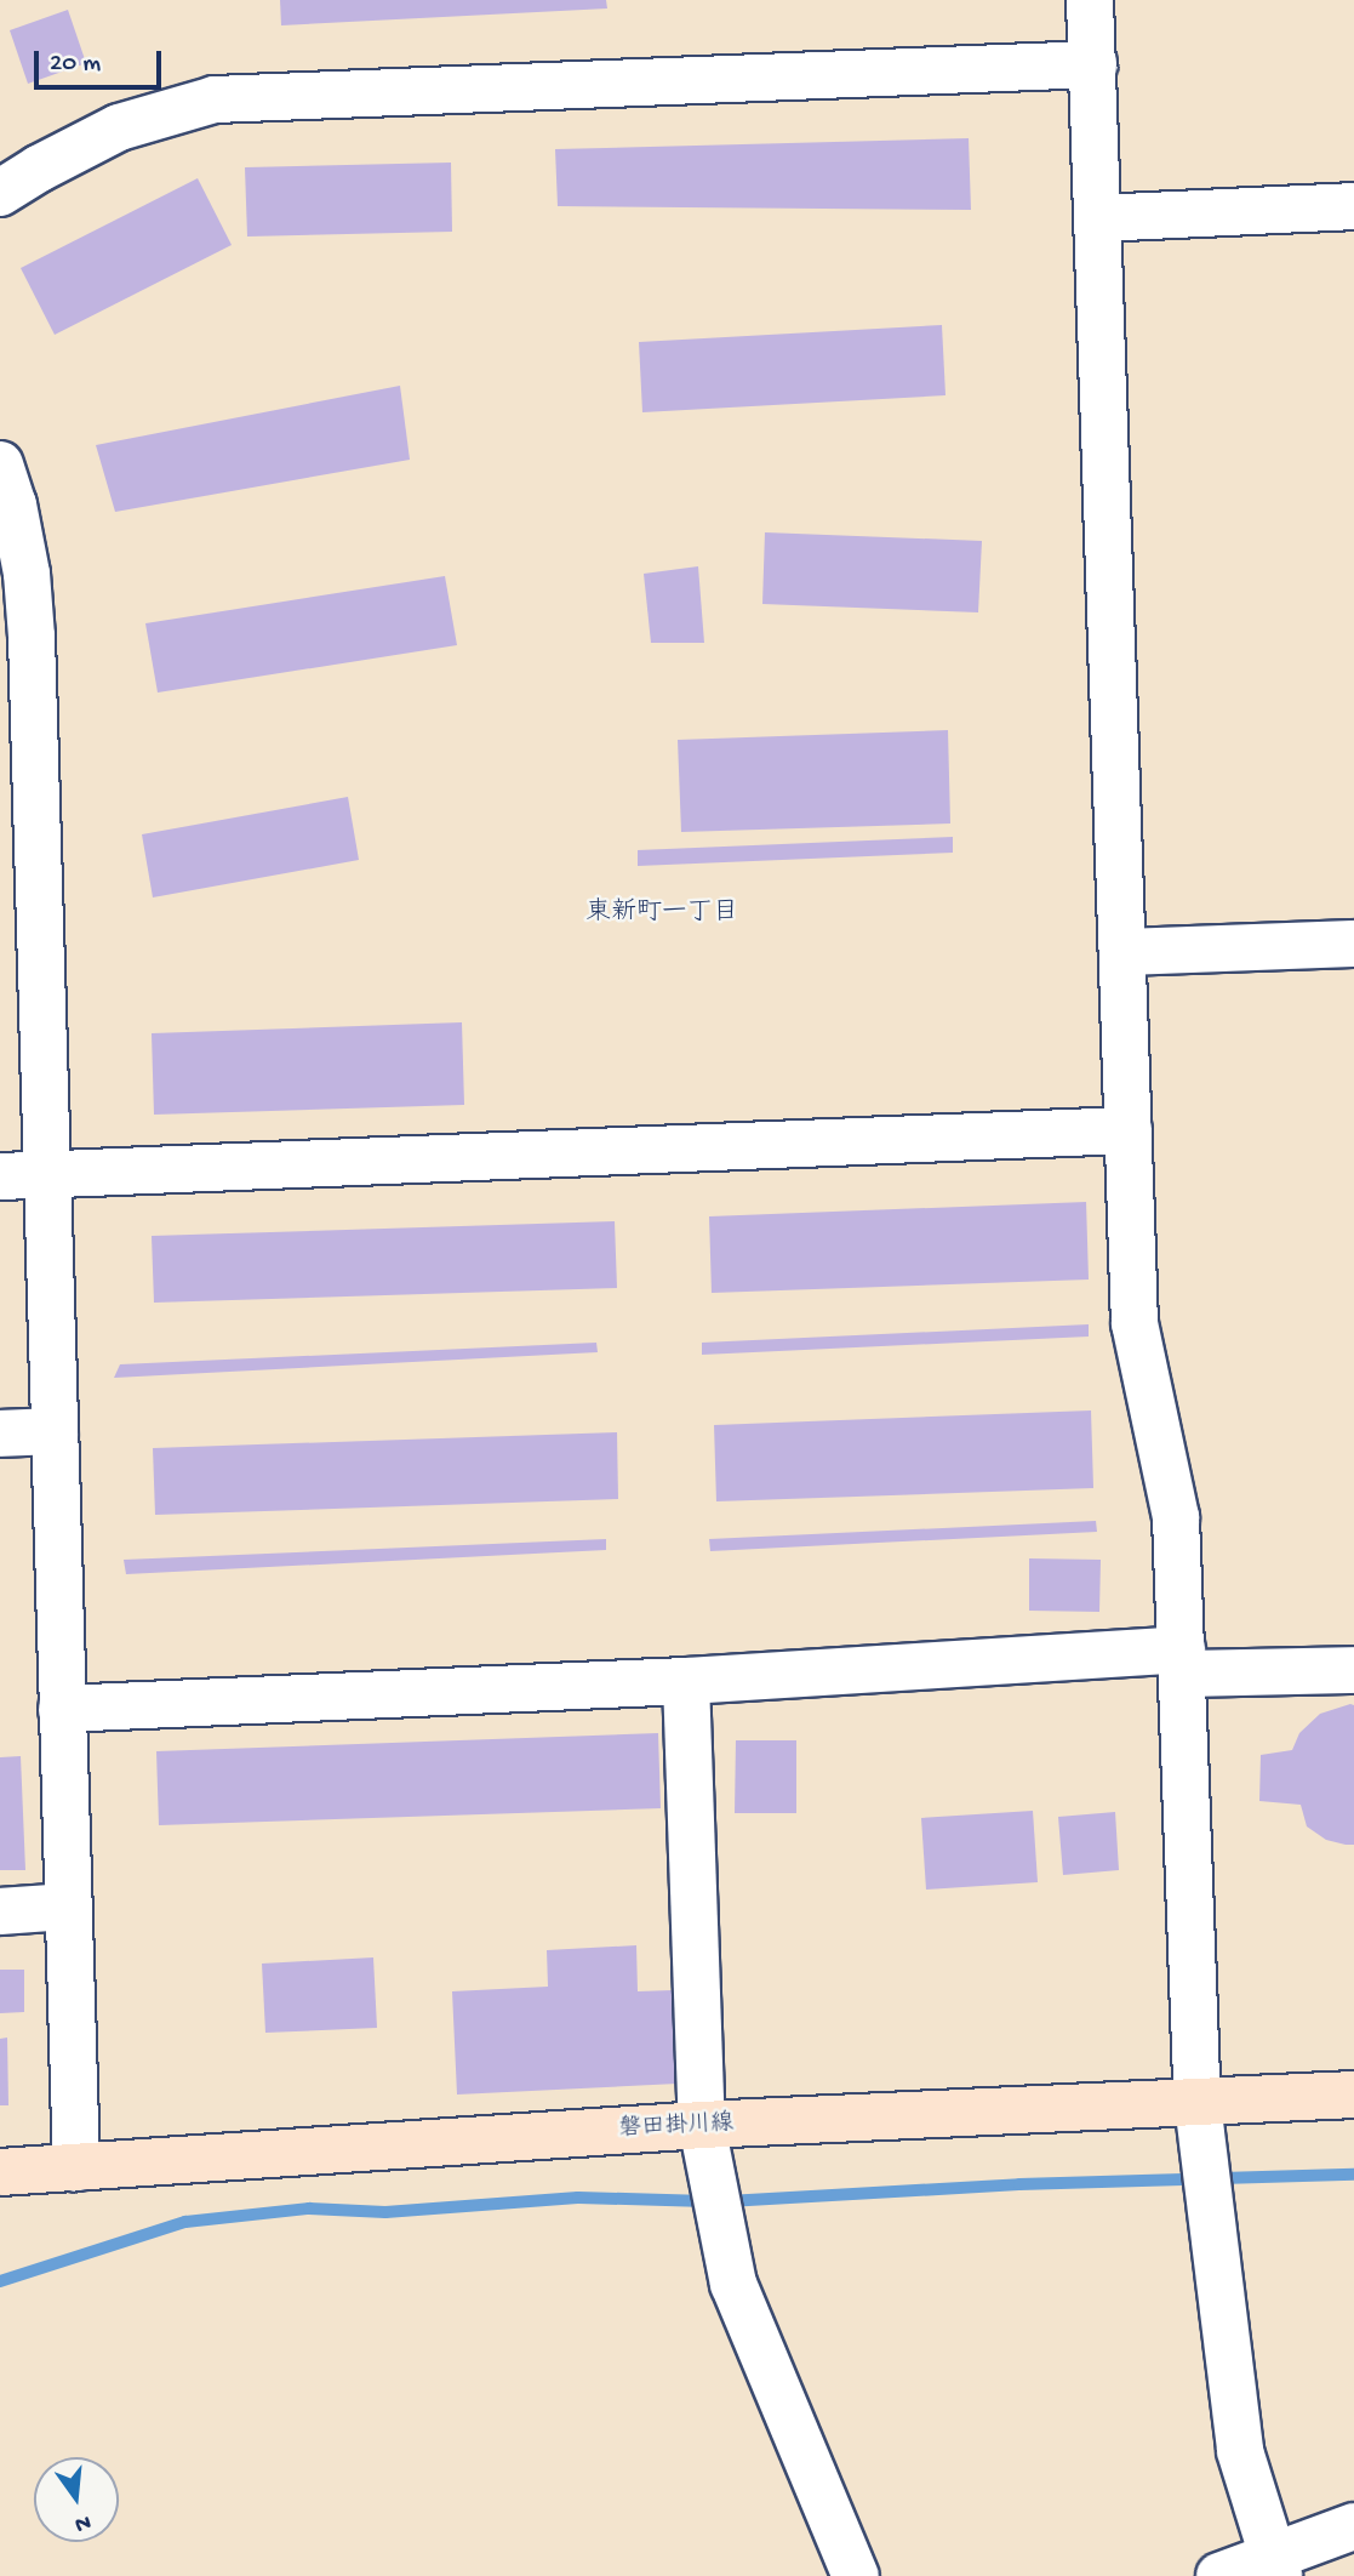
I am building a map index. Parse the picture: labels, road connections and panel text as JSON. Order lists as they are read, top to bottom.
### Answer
{
  "streets": {
    "main road": ["磐田掛川線"]
  },
  "districts": ["東新町一丁目"],
  "scale_bar": "20 m",
  "north": "bottom"
}
